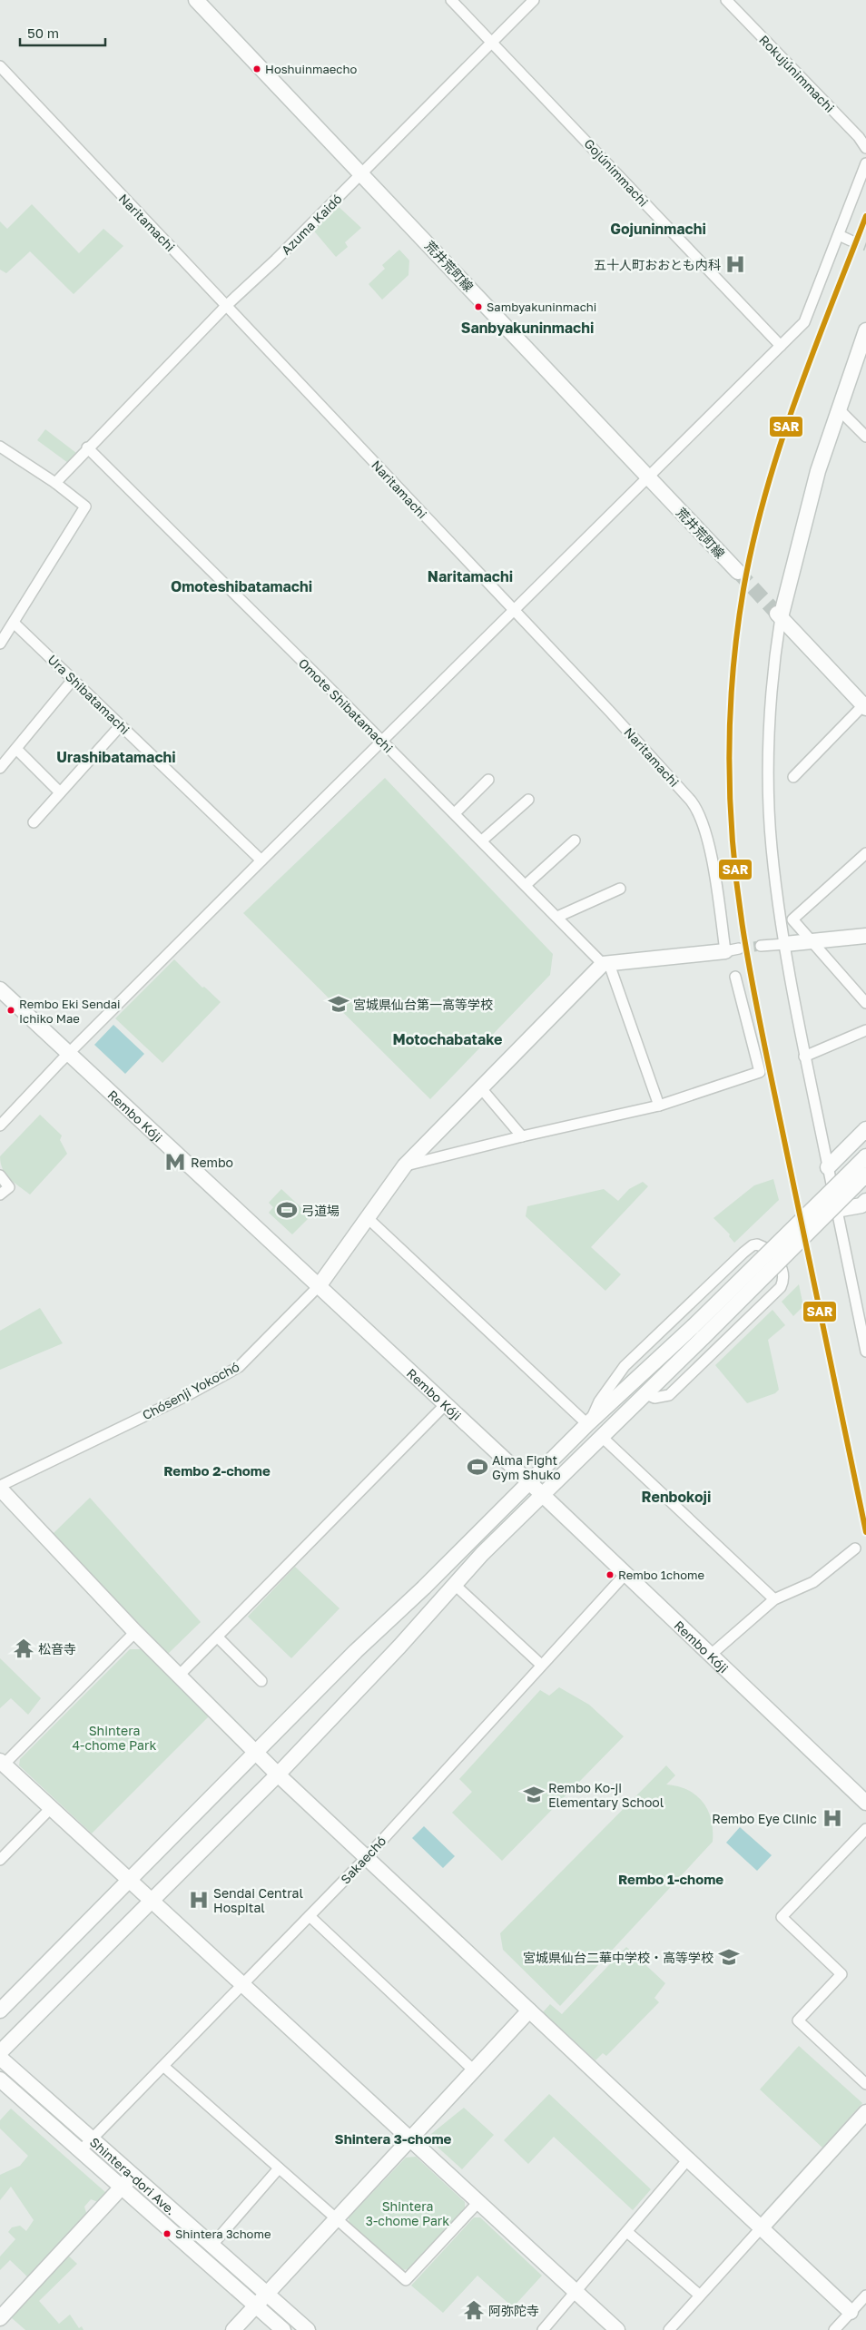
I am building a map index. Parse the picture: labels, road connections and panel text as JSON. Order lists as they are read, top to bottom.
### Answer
{
  "streets": {
    "street": [
      "Rokujúnimmachi",
      "Gojúnimmachi",
      "Naritamachi",
      "Azuma Kaidó",
      "荒井荒町線",
      "Ura Shibatamachi",
      "Omote Shibatamachi",
      "Rembo Kóji",
      "Chósenji Yokochó",
      "Sakaechó",
      "Shintera-dori Ave."
    ]
  },
  "crossings": [
    ["Gojúnimmachi", "Azuma Kaidó"],
    ["Naritamachi", "Azuma Kaidó"],
    ["Azuma Kaidó", "荒井荒町線"],
    ["Azuma Kaidó", "Omote Shibatamachi"],
    ["Rembo Kóji", "Chósenji Yokochó"],
    ["Rembo Kóji", "Sakaechó"],
    ["Sakaechó", "Shintera-dori Ave."]
  ],
  "districts": [
    "Gojuninmachi",
    "Sanbyakuninmachi",
    "Naritamachi",
    "Omoteshibatamachi",
    "Urashibatamachi",
    "Motochabatake",
    "Rembo 2-chome",
    "Renbokoji",
    "Rembo 1-chome",
    "Shintera 3-chome"
  ],
  "parks": ["Shintera 4-chome Park", "Shintera 3-chome Park"],
  "places": {
    "other": [
      "Hoshuinmaecho",
      "Sambyakuninmachi",
      "Rembo Eki Sendai Ichiko Mae",
      "Rembo 1chome",
      "Shintera 3chome"
    ],
    "hospital": ["五十人町おおとも内科", "Rembo Eye Clinic", "Sendai Central Hospital"],
    "school or university": ["宮城県仙台第一高等学校", "Rembo Ko-ji Elementary School", "宮城県仙台二華中学校・高等学校"],
    "metro station": ["Rembo"],
    "sports": ["弓道場", "Alma Fight Gym Shuko"],
    "temple": ["松音寺", "阿弥陀寺"]
  },
  "lines": ["transit line SAR"],
  "scale_bar": "50 m"
}
